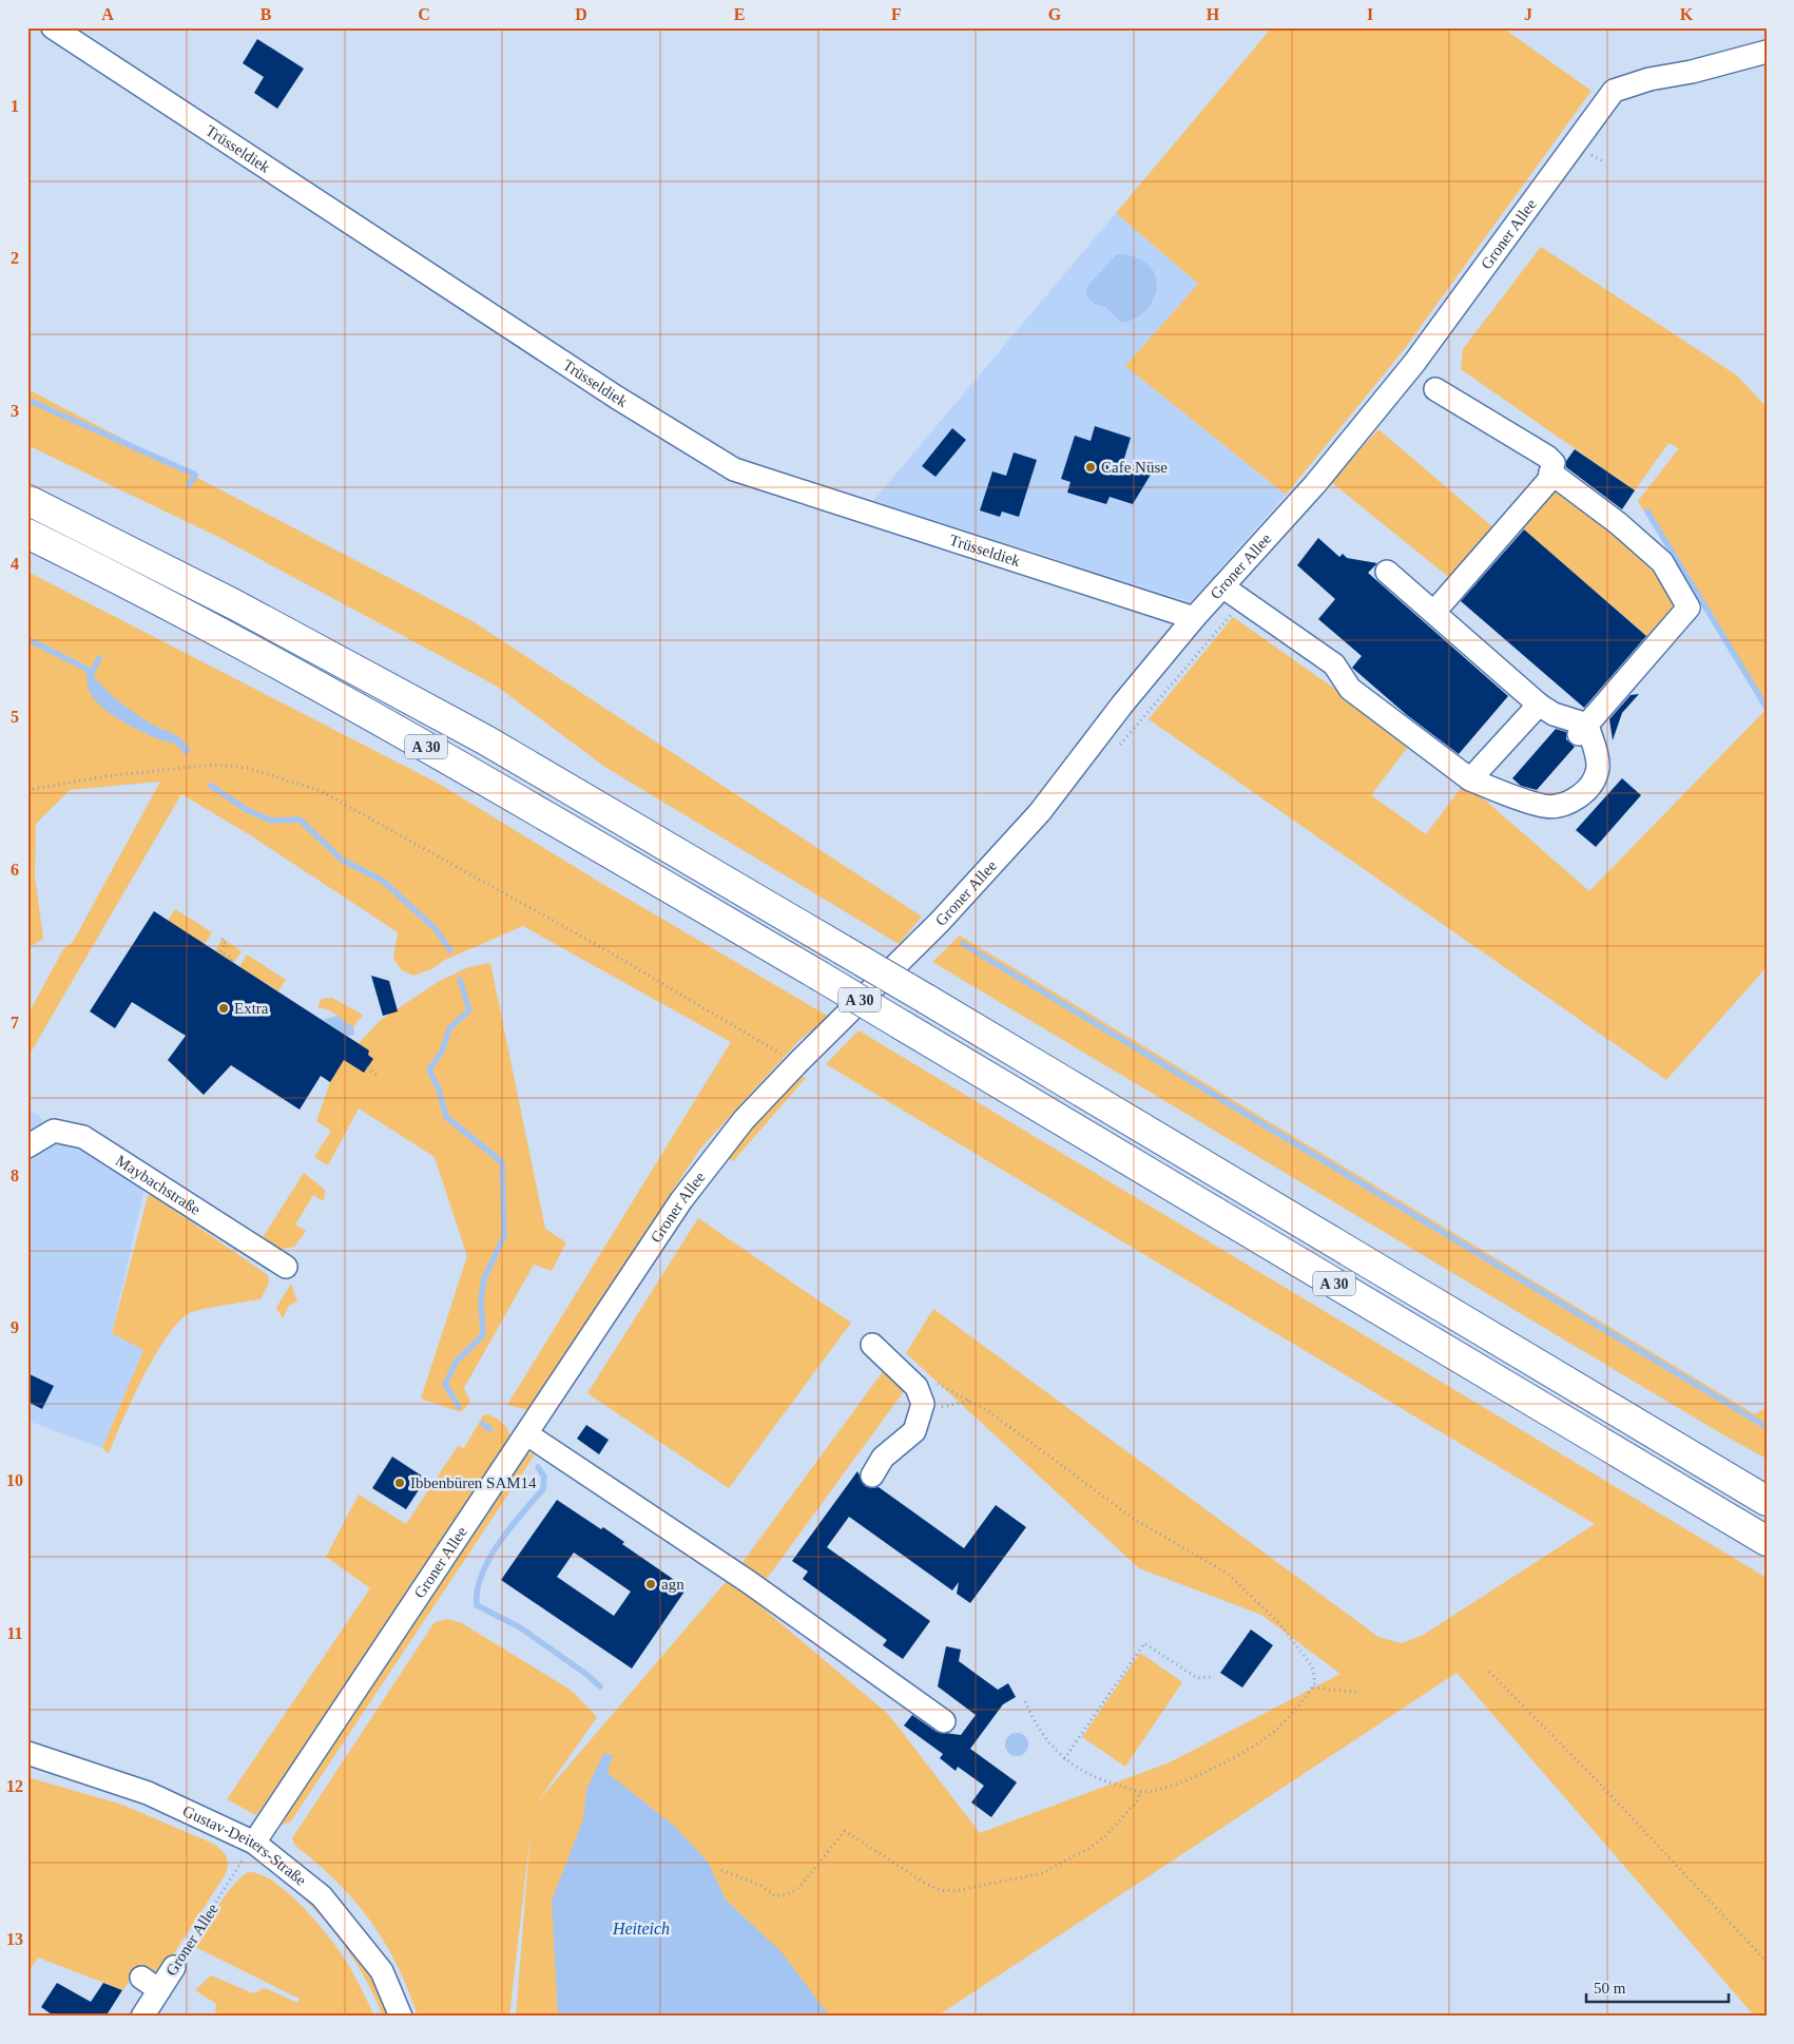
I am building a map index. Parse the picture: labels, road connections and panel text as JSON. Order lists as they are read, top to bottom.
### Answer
{
  "streets": {
    "highway": ["A 30"],
    "street": [
      "Trüsseldiek",
      "Groner Allee",
      "Maybachstraße",
      "Gustav-Deiters-Straße"
    ]
  },
  "crossings": [
    ["Trüsseldiek", "Groner Allee"],
    ["Groner Allee", "Gustav-Deiters-Straße"]
  ],
  "water": ["Heiteich"],
  "places": [
    "Cafe Nüse",
    "Extra",
    "Ibbenbüren SAM14",
    "agn"
  ],
  "scale_bar": "50 m",
  "grid": {
    "columns": [
      "A",
      "B",
      "C",
      "D",
      "E",
      "F",
      "G",
      "H",
      "I",
      "J",
      "K"
    ],
    "rows": [
      "1",
      "2",
      "3",
      "4",
      "5",
      "6",
      "7",
      "8",
      "9",
      "10",
      "11",
      "12",
      "13"
    ]
  }
}
